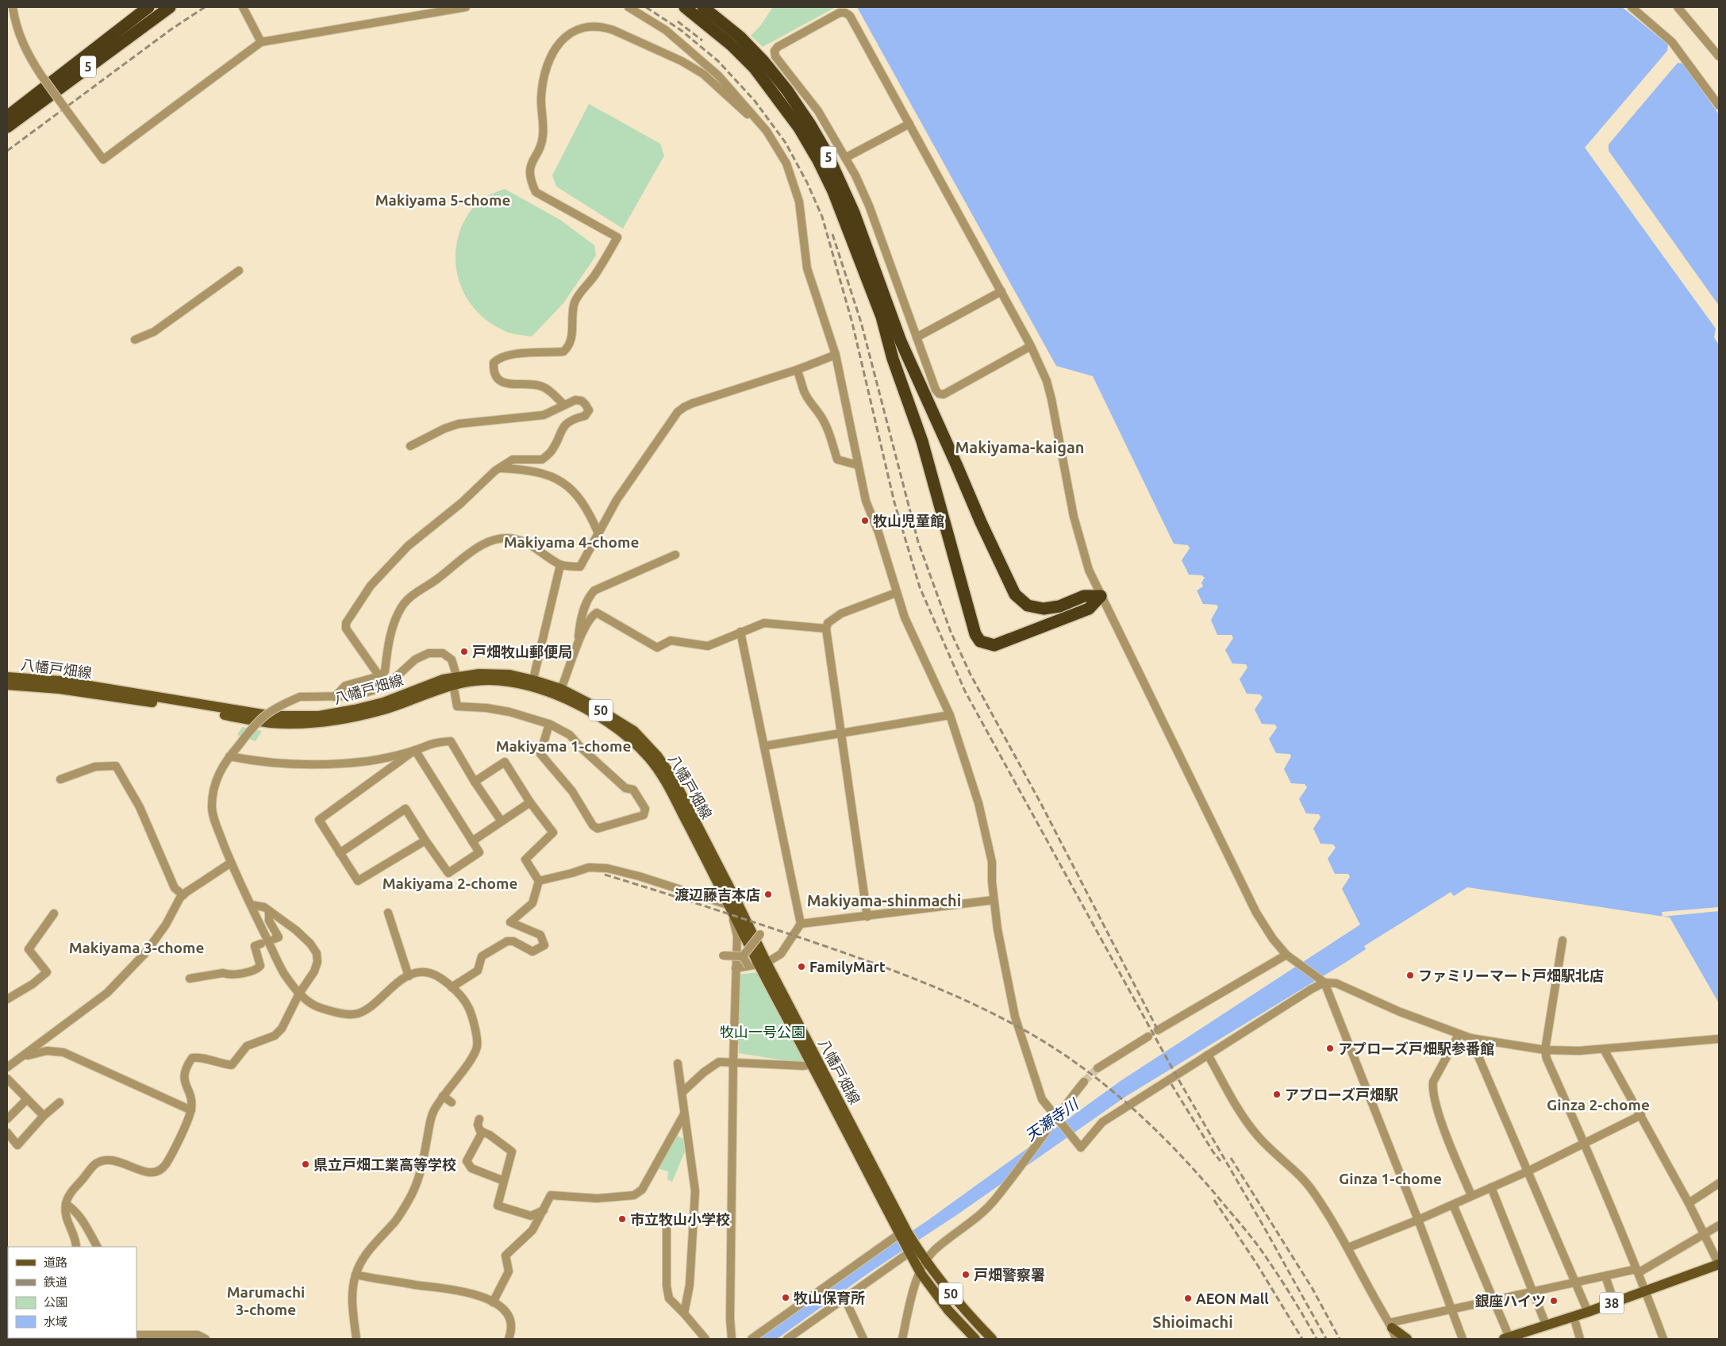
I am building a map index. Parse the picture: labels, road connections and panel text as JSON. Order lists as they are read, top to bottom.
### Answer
{
  "streets": {
    "highway": ["5"],
    "main road": ["八幡戸畑線", "50", "38"]
  },
  "districts": [
    "Makiyama 5-chome",
    "Makiyama-kaigan",
    "Makiyama 4-chome",
    "Makiyama 1-chome",
    "Makiyama 2-chome",
    "Makiyama-shinmachi",
    "Makiyama 3-chome",
    "Ginza 2-chome",
    "Ginza 1-chome",
    "Marumachi 3-chome",
    "Shioimachi"
  ],
  "water": ["天瀬寺川"],
  "parks": ["牧山一号公園"],
  "places": [
    "牧山児童館",
    "戸畑牧山郵便局",
    "渡辺藤吉本店",
    "FamilyMart",
    "ファミリーマート戸畑駅北店",
    "アプローズ戸畑駅参番館",
    "アプローズ戸畑駅",
    "県立戸畑工業高等学校",
    "市立牧山小学校",
    "戸畑警察署",
    "牧山保育所",
    "AEON Mall",
    "銀座ハイツ"
  ],
  "legend": [
    "道路",
    "鉄道",
    "公園",
    "水域"
  ]
}
